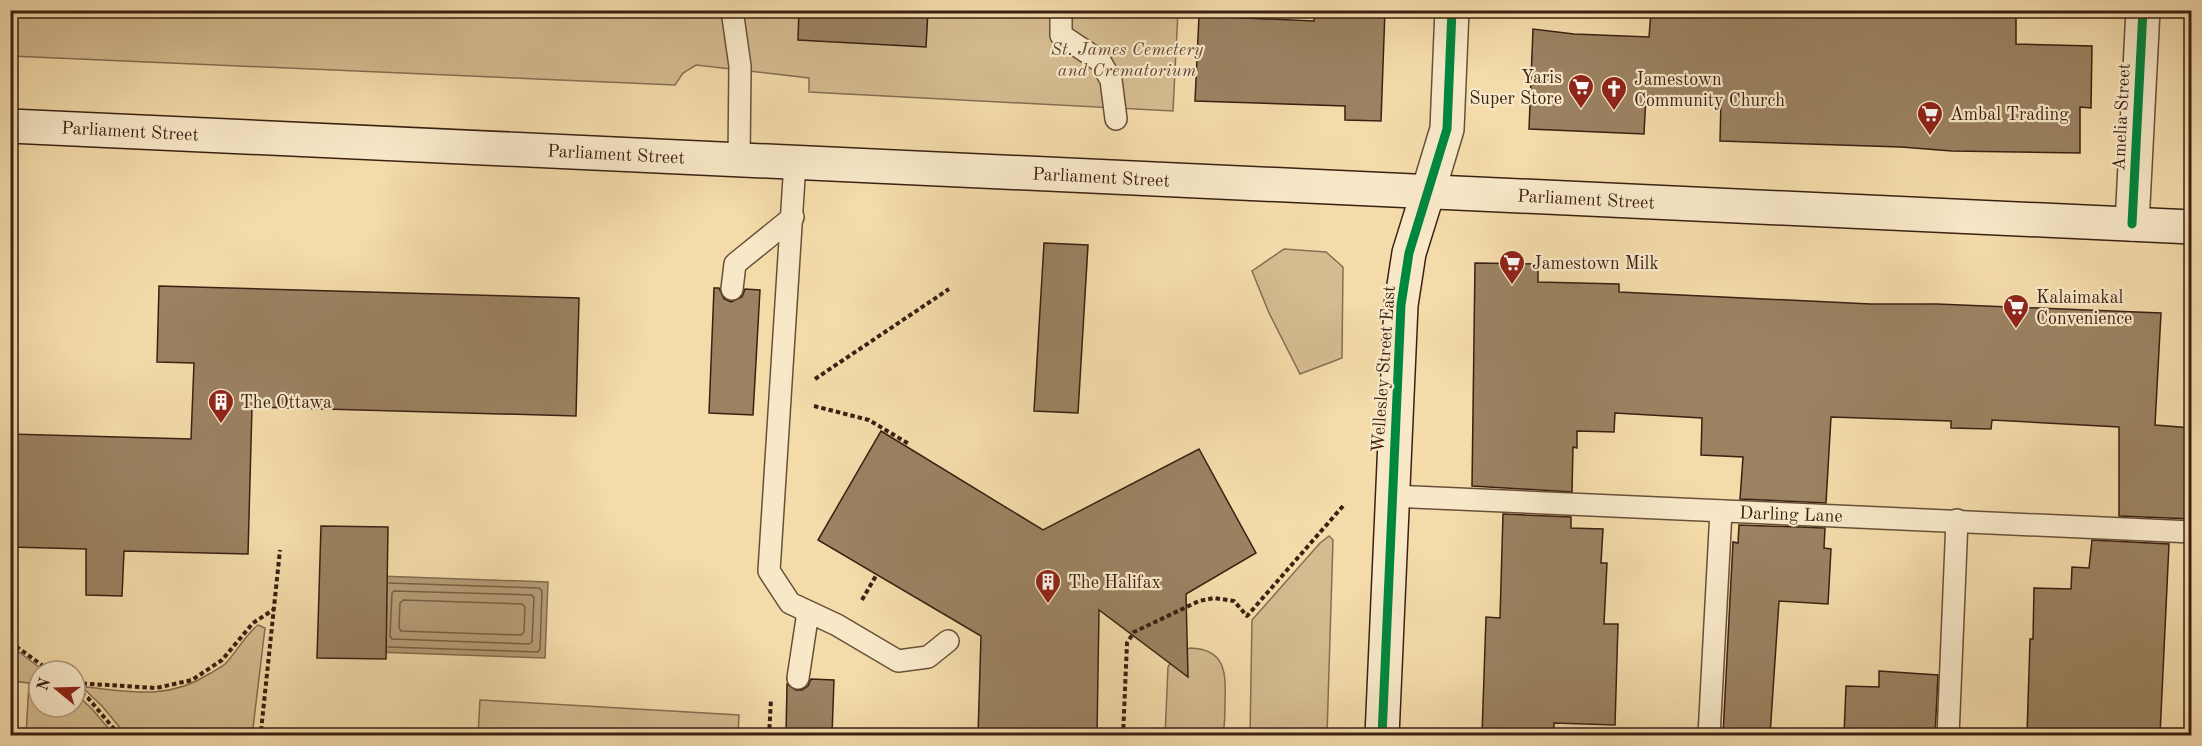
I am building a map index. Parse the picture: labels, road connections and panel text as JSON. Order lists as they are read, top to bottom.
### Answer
{
  "streets": {
    "main road": ["Amelia Street", "Parliament Street", "Wellesley Street East"],
    "lane": ["Darling Lane"]
  },
  "crossings": [
    ["Amelia Street", "Parliament Street"],
    ["Parliament Street", "Wellesley Street East"],
    ["Wellesley Street East", "Darling Lane"]
  ],
  "parks": ["St. James Cemetery and Crematorium"],
  "places": {
    "supermarket": [
      "Yaris Super Store",
      "Ambal Trading",
      "Jamestown Milk",
      "Kalaimakal Convenience"
    ],
    "church": ["Jamestown Community Church"],
    "building": ["The Ottawa", "The Halifax"]
  },
  "north": "left"
}
